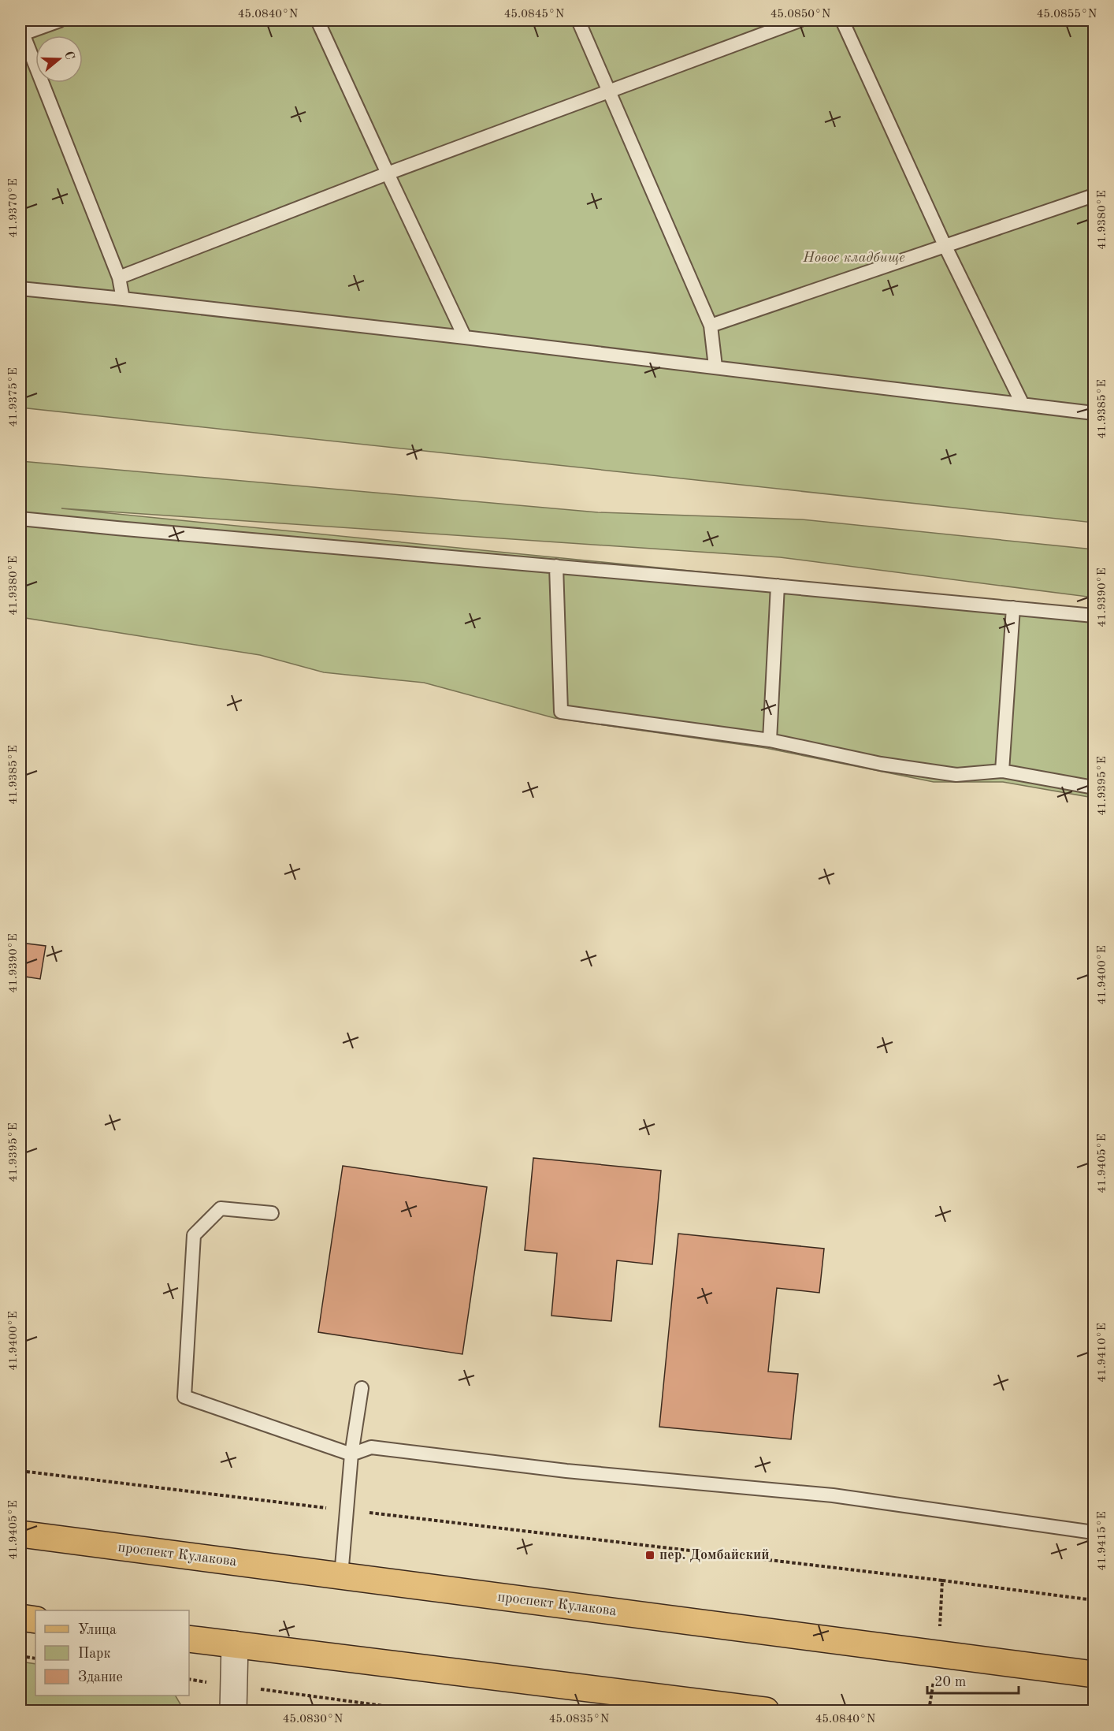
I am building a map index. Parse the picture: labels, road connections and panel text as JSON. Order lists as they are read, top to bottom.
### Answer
{
  "streets": {
    "main road": ["проспект Кулакова"]
  },
  "parks": ["Новое кладбище"],
  "places": {
    "transit": ["пер. Домбайский"]
  },
  "legend": ["Улица", "Парк", "Здание"],
  "scale_bar": "20 m",
  "north": "right",
  "coordinates": [
    "45.0840°N",
    "45.0845°N",
    "45.0850°N",
    "45.0855°N",
    "41.9370°E",
    "41.9380°E",
    "41.9375°E",
    "41.9385°E",
    "41.9390°E",
    "41.9395°E",
    "41.9400°E",
    "41.9405°E",
    "41.9410°E",
    "41.9415°E",
    "45.0830°N",
    "45.0835°N"
  ]
}
